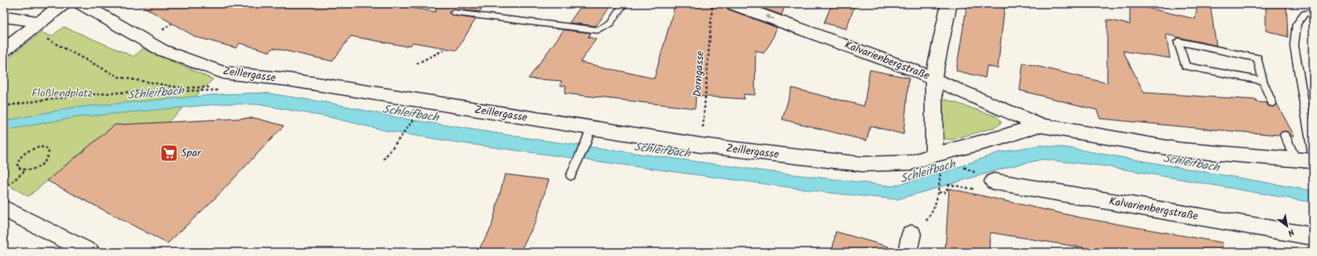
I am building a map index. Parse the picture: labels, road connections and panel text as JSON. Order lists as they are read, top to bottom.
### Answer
{
  "streets": {
    "street": ["Kalvarienbergstraße", "Zeillergasse"],
    "path": ["Dorngasse"]
  },
  "crossings": [
    ["Kalvarienbergstraße", "Zeillergasse"],
    ["Dorngasse", "Zeillergasse"]
  ],
  "water": ["Schleifbach"],
  "parks": ["Floßlendplatz"],
  "places": {
    "supermarket": ["Spar"]
  },
  "north": "bottom right"
}
